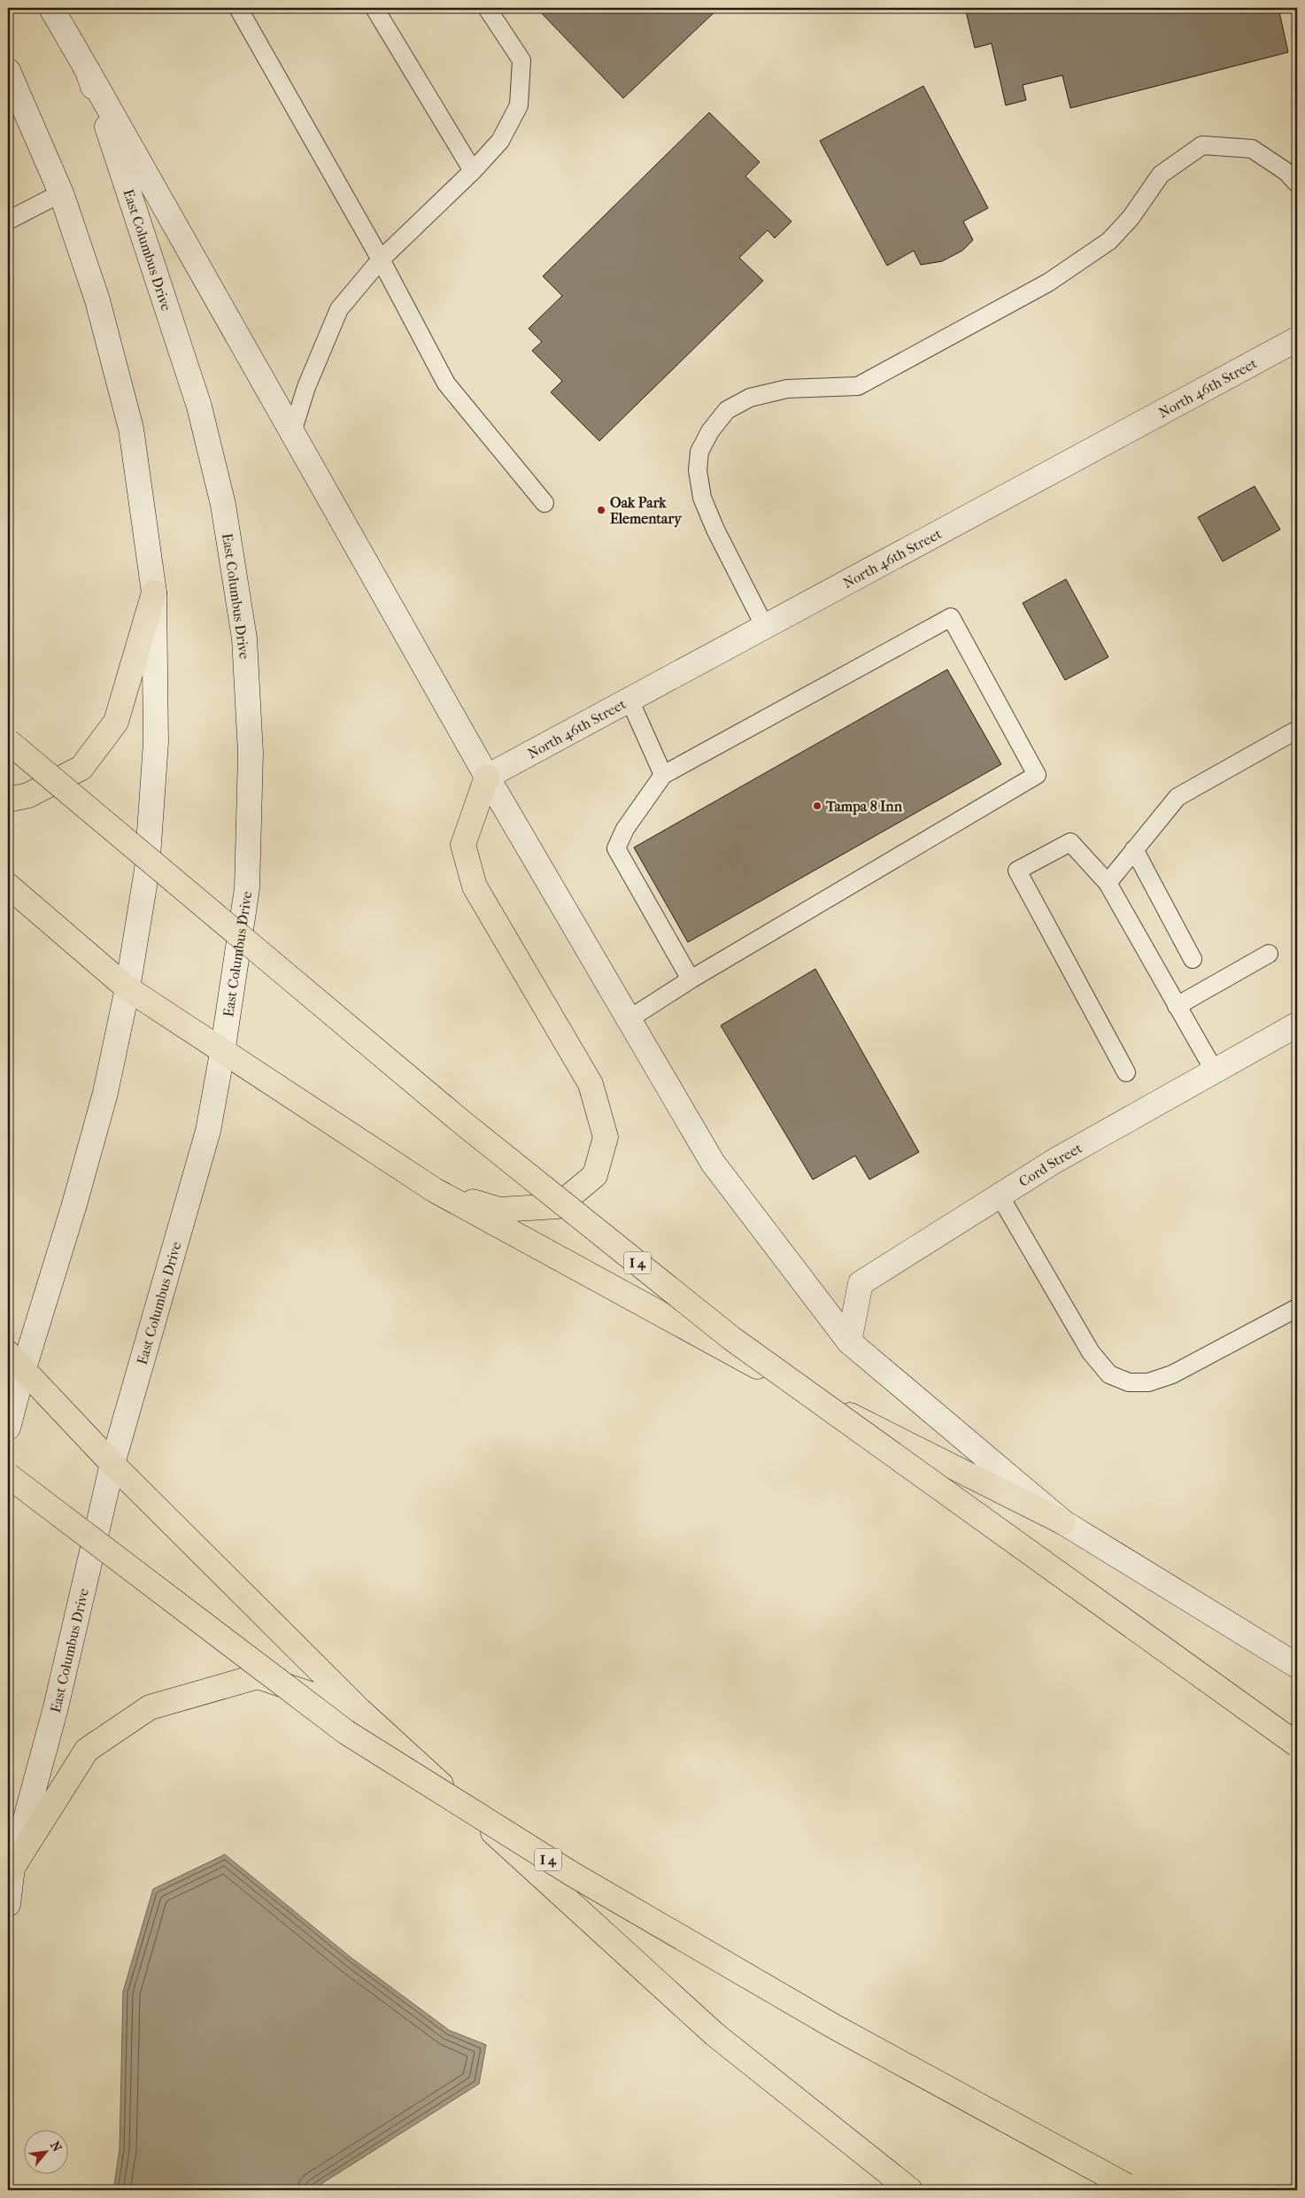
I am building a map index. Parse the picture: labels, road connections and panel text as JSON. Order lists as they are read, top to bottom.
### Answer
{
  "streets": {
    "highway": ["I 4"],
    "main road": ["East Columbus Drive", "North 46th Street", "Cord Street"]
  },
  "places": ["Oak Park Elementary", "Tampa 8 Inn"],
  "north": "top right"
}
